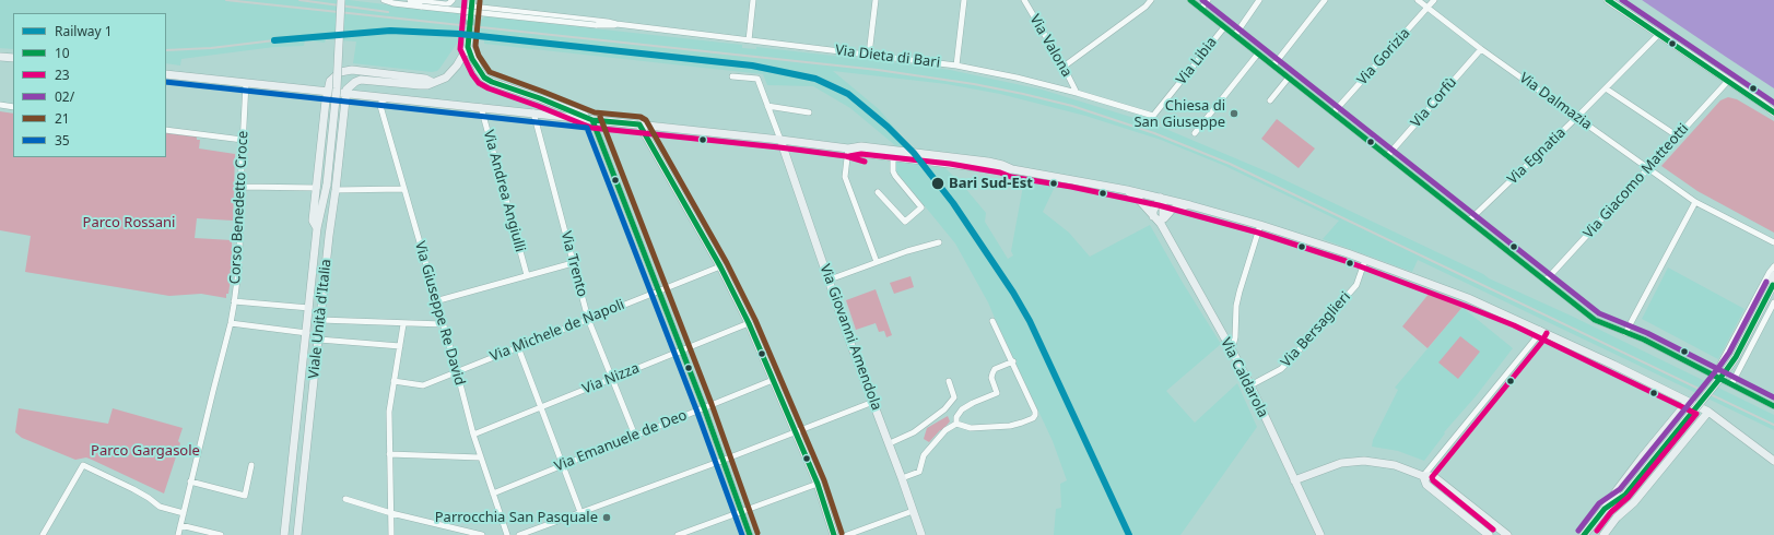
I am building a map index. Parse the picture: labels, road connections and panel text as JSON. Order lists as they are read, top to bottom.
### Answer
{
  "streets": {
    "main road": ["Viale Unità d'Italia", "Via Giovanni Amendola", "Via Caldarola"],
    "street": [
      "Via Valona",
      "Via Dieta di Bari",
      "Via Gorizia",
      "Via Libia",
      "Via Dalmazia",
      "Via Corfù",
      "Via Egnatia",
      "Via Giacomo Matteotti",
      "Via Andrea Angiulli",
      "Corso Benedetto Croce",
      "Via Trento",
      "Via Giuseppe Re David",
      "Via Bersaglieri",
      "Via Michele de Napoli",
      "Via Nizza",
      "Via Emanuele de Deo"
    ]
  },
  "crossings": [
    ["Via Valona", "Via Dieta di Bari"],
    ["Via Dieta di Bari", "Via Libia"],
    ["Via Gorizia", "Via Dalmazia"],
    ["Via Dalmazia", "Via Corfù"],
    ["Via Dalmazia", "Via Egnatia"],
    ["Via Dalmazia", "Via Giacomo Matteotti"],
    ["Via Trento", "Via Michele de Napoli"],
    ["Via Trento", "Via Nizza"],
    ["Via Trento", "Via Emanuele de Deo"],
    ["Via Giuseppe Re David", "Via Michele de Napoli"],
    ["Via Giuseppe Re David", "Via Nizza"],
    ["Via Giuseppe Re David", "Via Emanuele de Deo"],
    ["Via Bersaglieri", "Via Caldarola"]
  ],
  "parks": ["Parco Rossani", "Parco Gargasole"],
  "places": ["Chiesa di San Giuseppe", "Bari Sud-Est", "Parrocchia San Pasquale"],
  "lines": [
    "transit line 10",
    "transit line 23",
    "transit line 02/",
    "transit line 21",
    "rail line 1",
    "transit line 35"
  ],
  "legend": [
    "Railway 1",
    "10",
    "23",
    "02/",
    "21",
    "35"
  ]
}
